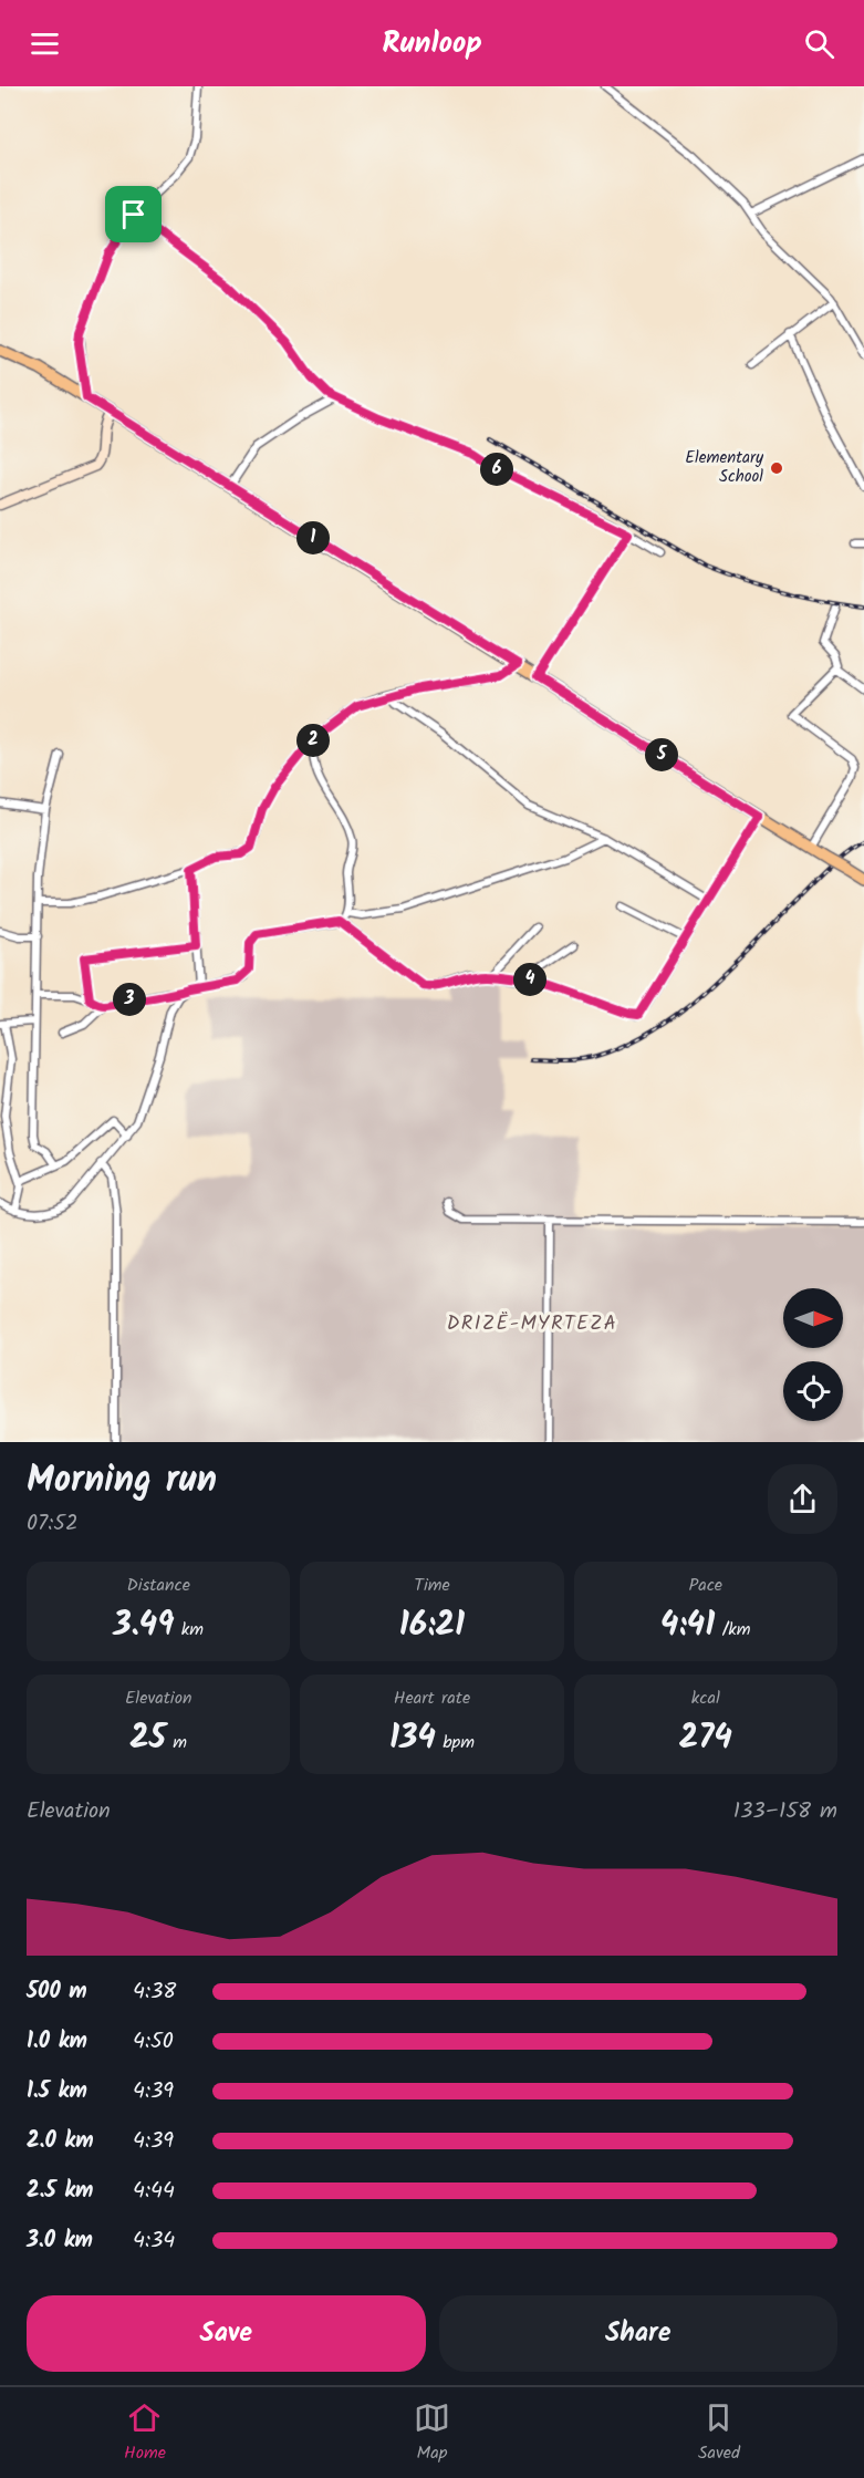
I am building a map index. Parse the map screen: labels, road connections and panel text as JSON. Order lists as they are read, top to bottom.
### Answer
{
  "districts": ["DRIZË-MYRTEZA"],
  "places": ["Elementary School"],
  "north": "right",
  "page": {
    "header": "Runloop",
    "pins": [
      "6",
      "1",
      "2",
      "5",
      "4",
      "3"
    ],
    "heading": ["Morning run", "07:52"],
    "stats": [
      ["Distance", "3.49 km"],
      ["Time", "16:21"],
      ["Pace", "4:41 /km"],
      ["Elevation", "25 m"],
      ["Heart rate", "134 bpm"],
      ["kcal", "274"]
    ],
    "chart": ["Elevation", "133–158 m"],
    "list": [
      {
        "name": "500 m",
        "note": "4:38"
      },
      {
        "name": "1.0 km",
        "note": "4:50"
      },
      {
        "name": "1.5 km",
        "note": "4:39"
      },
      {
        "name": "2.0 km",
        "note": "4:39"
      },
      {
        "name": "2.5 km",
        "note": "4:44"
      },
      {
        "name": "3.0 km",
        "note": "4:34"
      }
    ],
    "buttons": ["Save", "Share"],
    "tabs": ["Home", "Map", "Saved"]
  }
}
